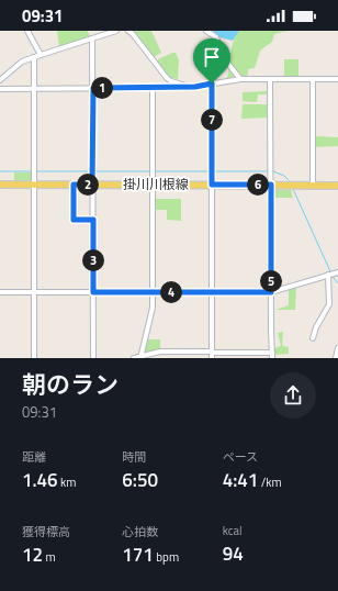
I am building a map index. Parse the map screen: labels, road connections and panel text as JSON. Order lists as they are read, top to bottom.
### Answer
{
  "streets": {
    "main road": ["掛川川根線"]
  },
  "page": {
    "status": "09:31",
    "pins": [
      "1",
      "7",
      "2",
      "6",
      "3",
      "5",
      "4"
    ],
    "heading": ["朝のラン", "09:31"],
    "stats": [
      ["距離", "1.46 km"],
      ["時間", "6:50"],
      ["ペース", "4:41 /km"],
      ["獲得標高", "12 m"],
      ["心拍数", "171 bpm"],
      ["kcal", "94"]
    ]
  }
}
